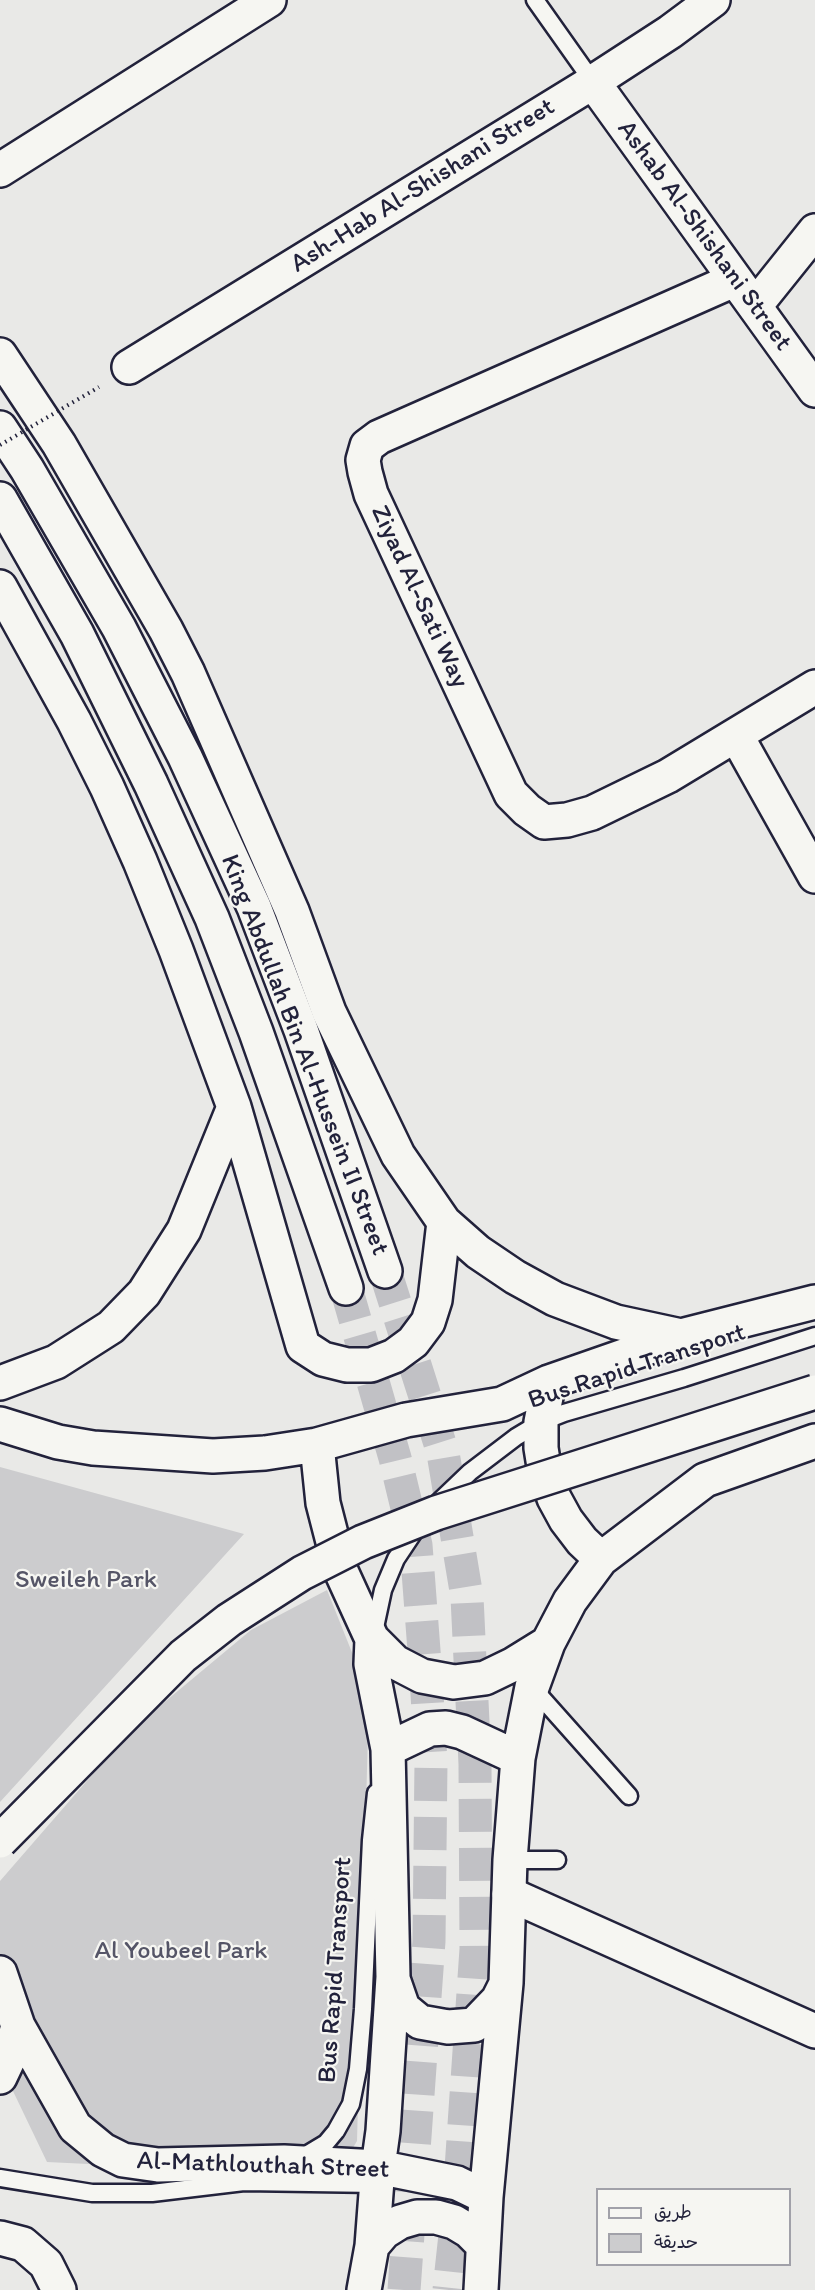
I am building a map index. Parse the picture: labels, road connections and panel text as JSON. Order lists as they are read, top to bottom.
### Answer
{
  "streets": {
    "main road": [
      "Ash-Hab Al-Shishani Street",
      "Ashab Al-Shishani Street",
      "Ziyad Al-Sati Way",
      "King Abdullah Bin Al-Hussein II Street",
      "Al-Mathlouthah Street"
    ],
    "lane": ["Bus Rapid Transport"]
  },
  "crossings": [
    ["Ash-Hab Al-Shishani Street", "Ashab Al-Shishani Street"],
    ["Ashab Al-Shishani Street", "Ziyad Al-Sati Way"],
    ["Bus Rapid Transport", "Al-Mathlouthah Street"]
  ],
  "parks": ["Sweileh Park", "Al Youbeel Park"],
  "legend": ["طريق", "حديقة"]
}
